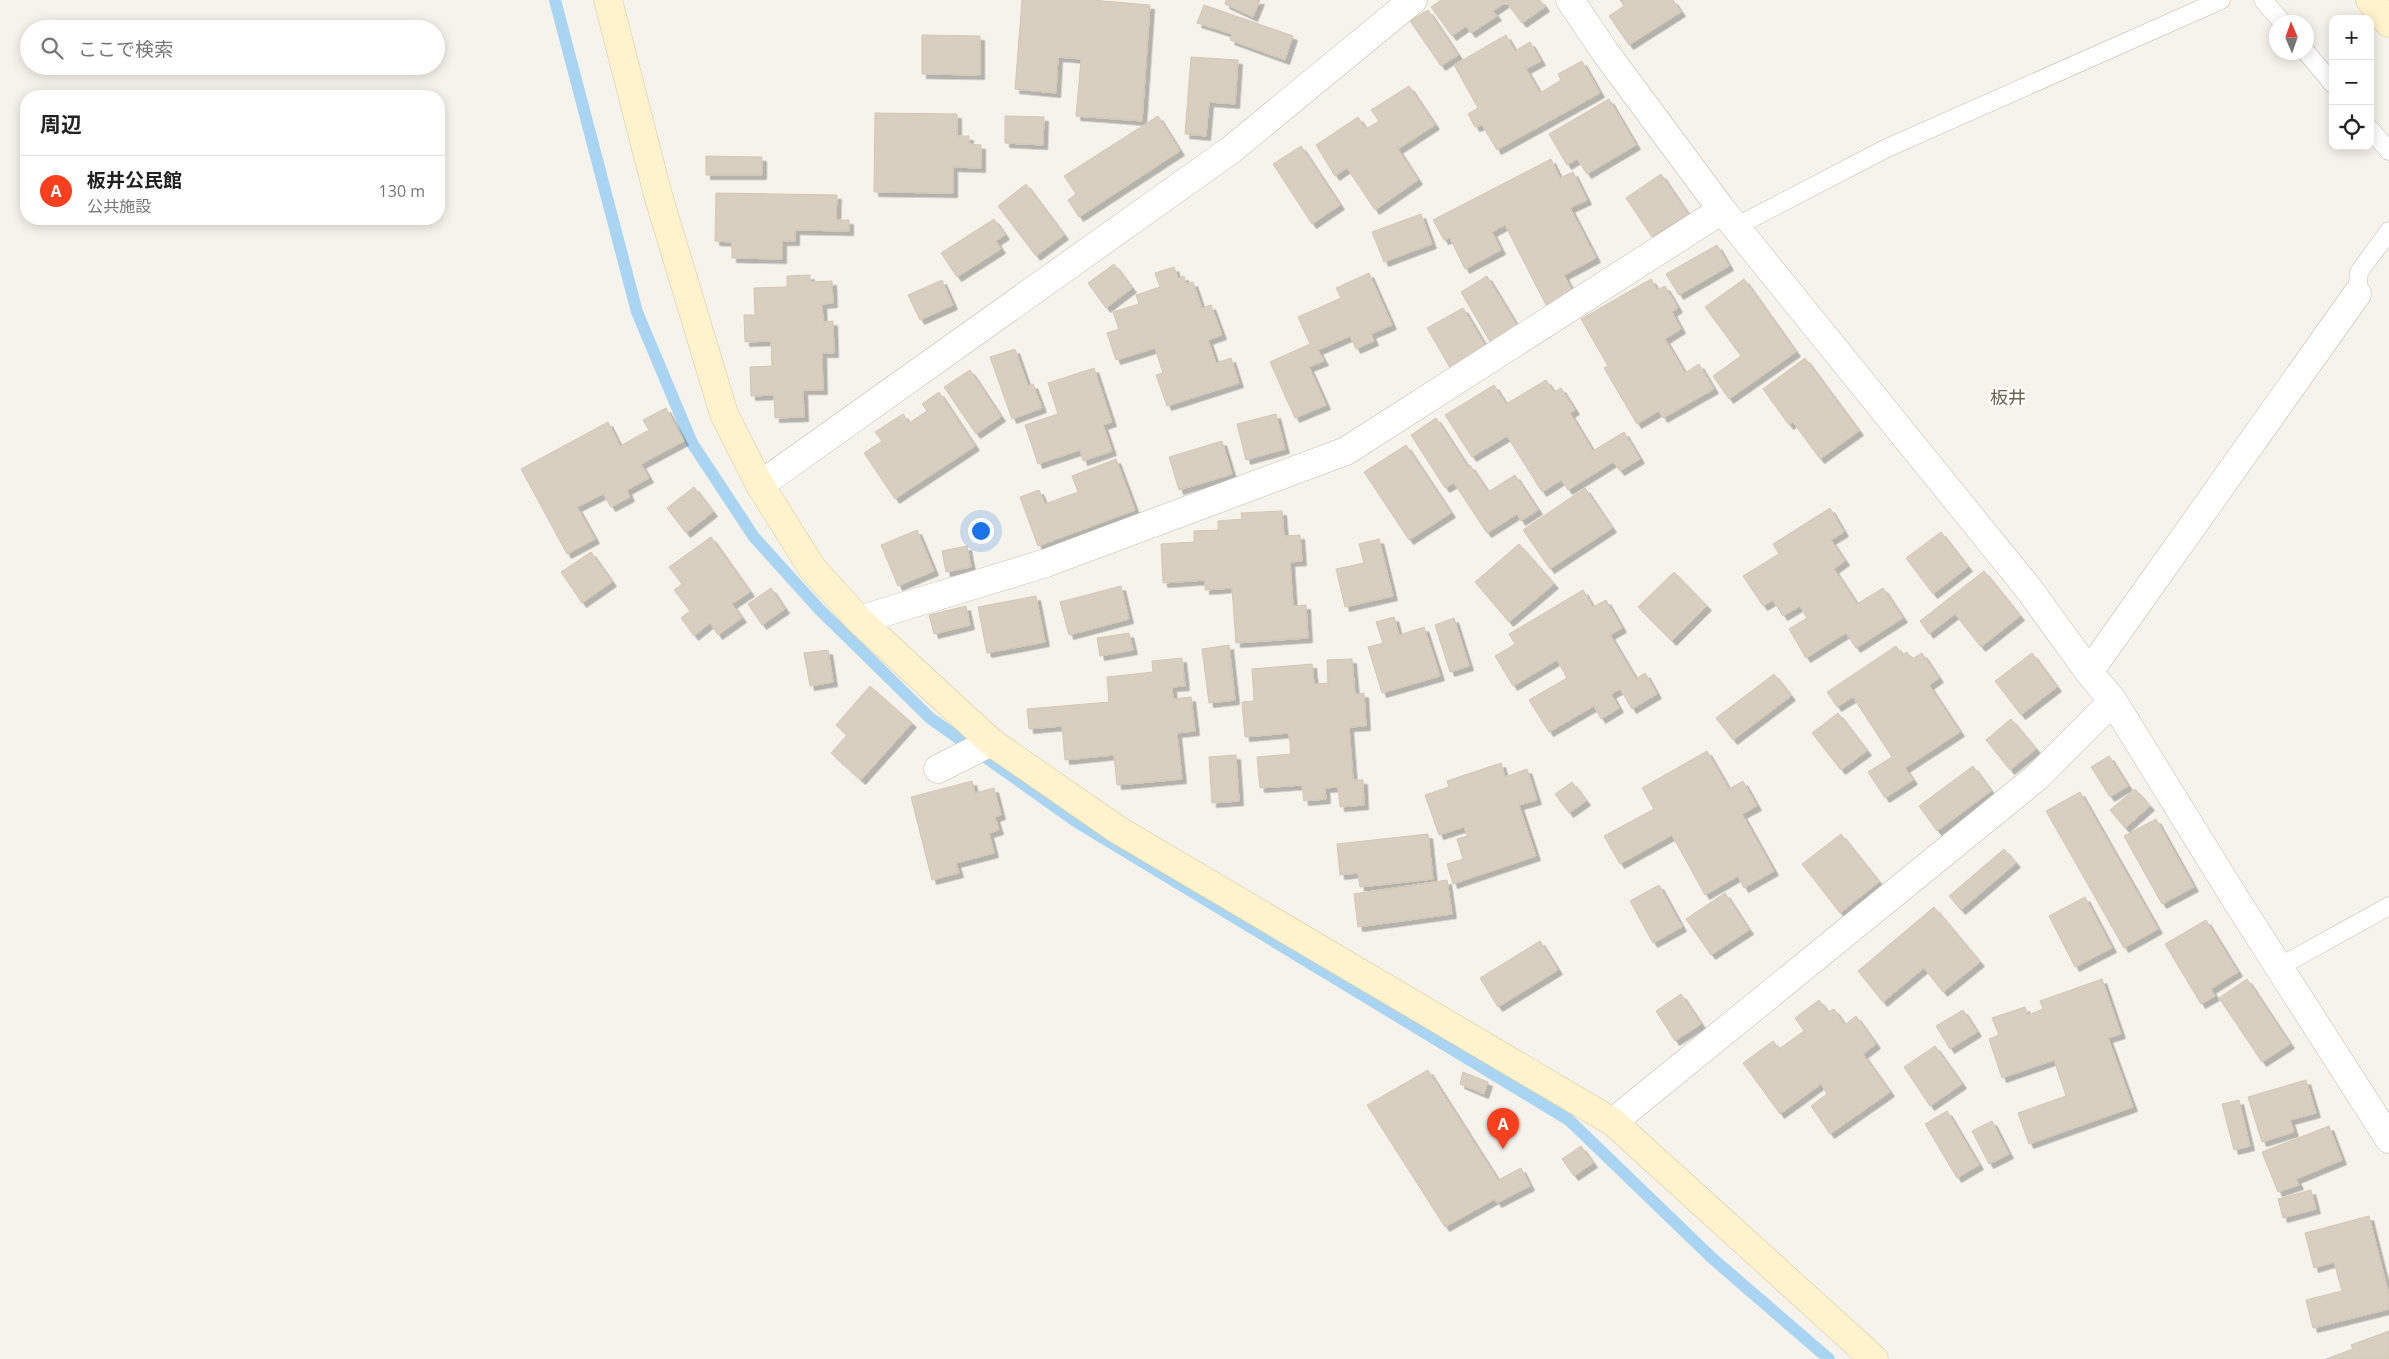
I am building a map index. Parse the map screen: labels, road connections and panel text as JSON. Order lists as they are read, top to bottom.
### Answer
{
  "districts": ["板井"],
  "north": "top",
  "page": {
    "map_buttons": ["+", "−"],
    "search": "ここで検索",
    "heading": "周辺",
    "list": [
      {
        "mark": "A",
        "name": "板井公民館",
        "note": "公共施設",
        "value": "130 m"
      }
    ],
    "pins": "A"
  }
}
